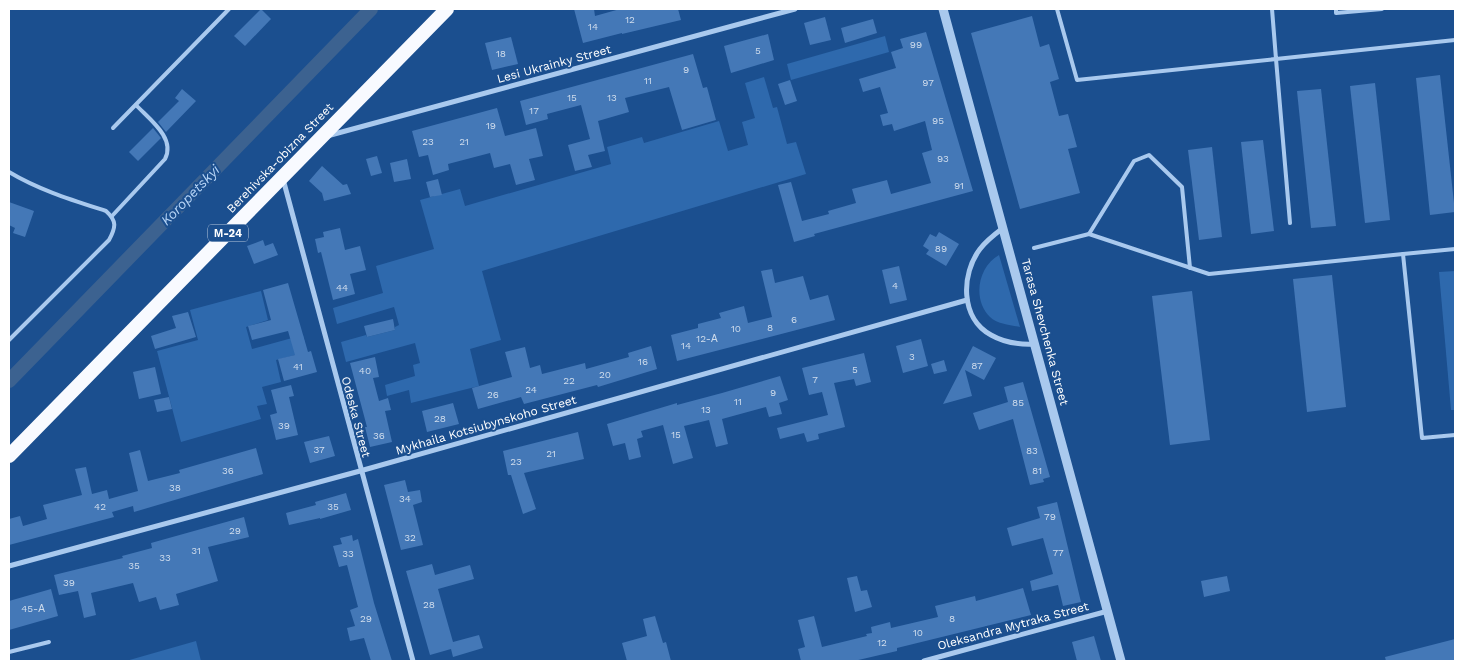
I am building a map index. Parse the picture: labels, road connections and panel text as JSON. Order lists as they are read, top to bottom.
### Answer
{
  "streets": {
    "highway": ["Berehivska-obizna Street", "М-24"],
    "street": [
      "Lesi Ukrainky Street",
      "Tarasa Shevchenka Street",
      "Odeska Street",
      "Mykhaila Kotsiubynskoho Street",
      "Oleksandra Mytraka Street"
    ]
  },
  "crossings": [
    ["Lesi Ukrainky Street", "Berehivska-obizna Street"],
    ["Berehivska-obizna Street", "Odeska Street"],
    ["Tarasa Shevchenka Street", "Oleksandra Mytraka Street"],
    ["Odeska Street", "Mykhaila Kotsiubynskoho Street"]
  ],
  "water": ["Koropetskyi"],
  "house_numbers": [
    "12",
    "14",
    "99",
    "5",
    "18",
    "9",
    "11",
    "97",
    "15",
    "13",
    "17",
    "95",
    "19",
    "23",
    "21",
    "93",
    "91",
    "89",
    "4",
    "44",
    "6",
    "8",
    "10",
    "12-А",
    "14",
    "3",
    "16",
    "87",
    "41",
    "5",
    "40",
    "20",
    "7",
    "22",
    "24",
    "9",
    "26",
    "11",
    "85",
    "13",
    "28",
    "39",
    "15",
    "36",
    "37",
    "83",
    "21",
    "23",
    "36",
    "81",
    "38",
    "34",
    "42",
    "35",
    "79",
    "29",
    "32",
    "31",
    "77",
    "33",
    "33",
    "35",
    "39",
    "28",
    "45-А",
    "29",
    "8",
    "10",
    "12"
  ]
}
